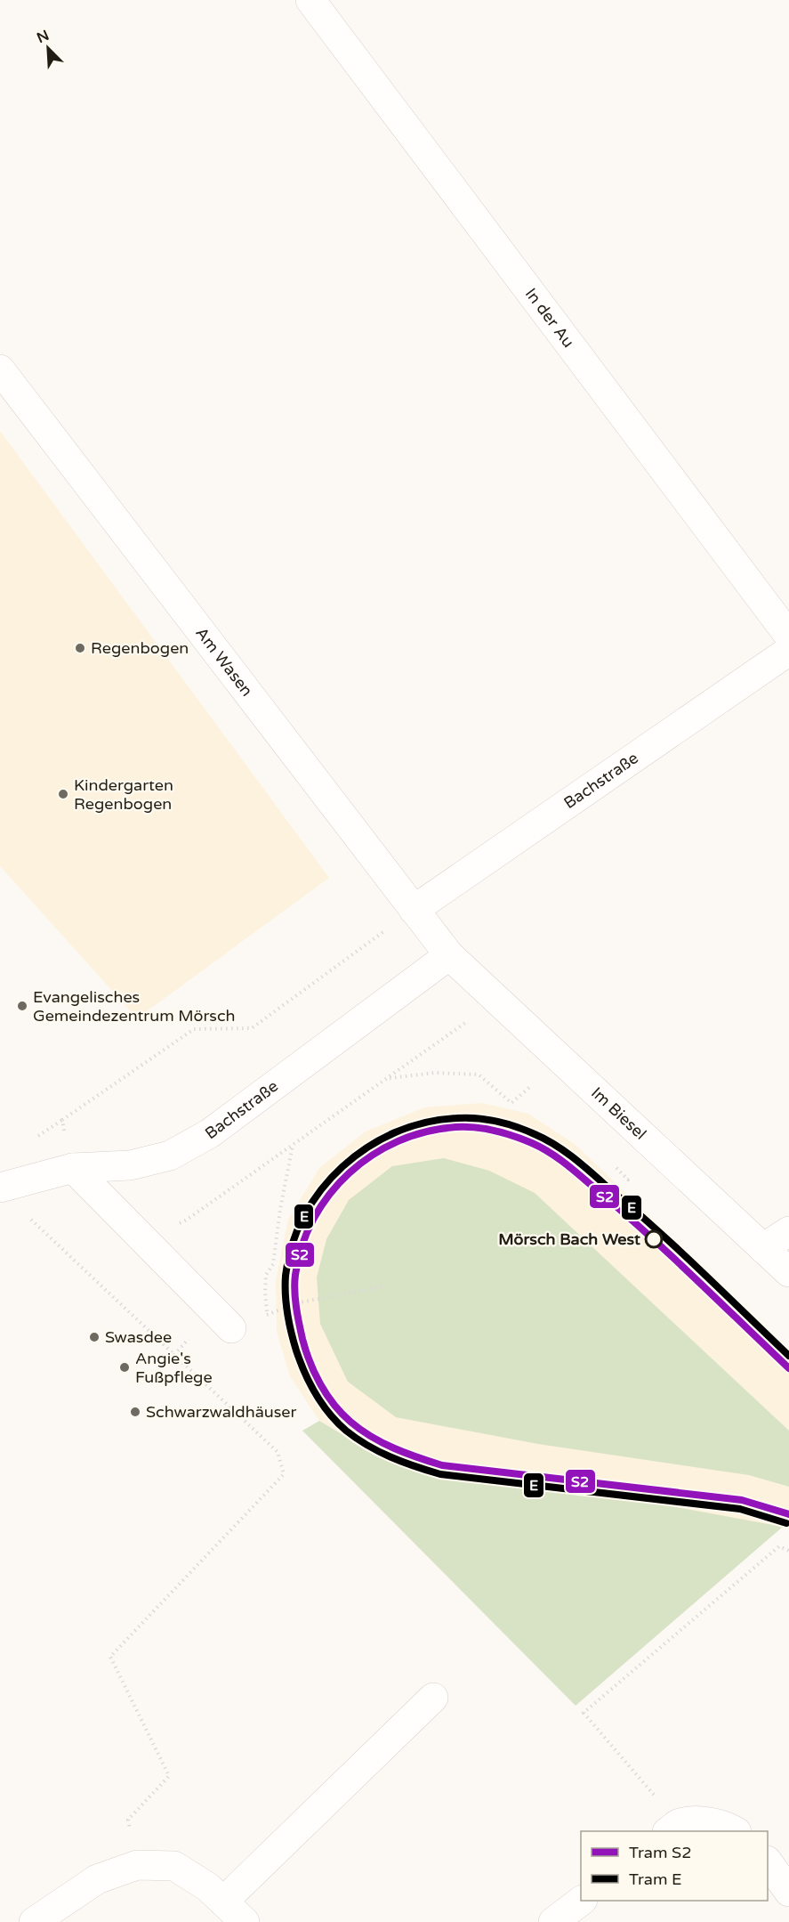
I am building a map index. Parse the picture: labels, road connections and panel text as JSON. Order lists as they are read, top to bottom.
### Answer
{
  "streets": {
    "street": [
      "In der Au",
      "Am Wasen",
      "Bachstraße",
      "Im Biesel"
    ]
  },
  "crossings": [
    ["Am Wasen", "Bachstraße"],
    ["Am Wasen", "Im Biesel"],
    ["Bachstraße", "Im Biesel"]
  ],
  "places": [
    "Regenbogen",
    "Kindergarten Regenbogen",
    "Evangelisches Gemeindezentrum Mörsch",
    "Mörsch Bach West",
    "Swasdee",
    "Angie's Fußpflege",
    "Schwarzwaldhäuser"
  ],
  "lines": ["tram line E", "tram line S2"],
  "legend": ["Tram S2", "Tram E"],
  "north": "top left"
}
